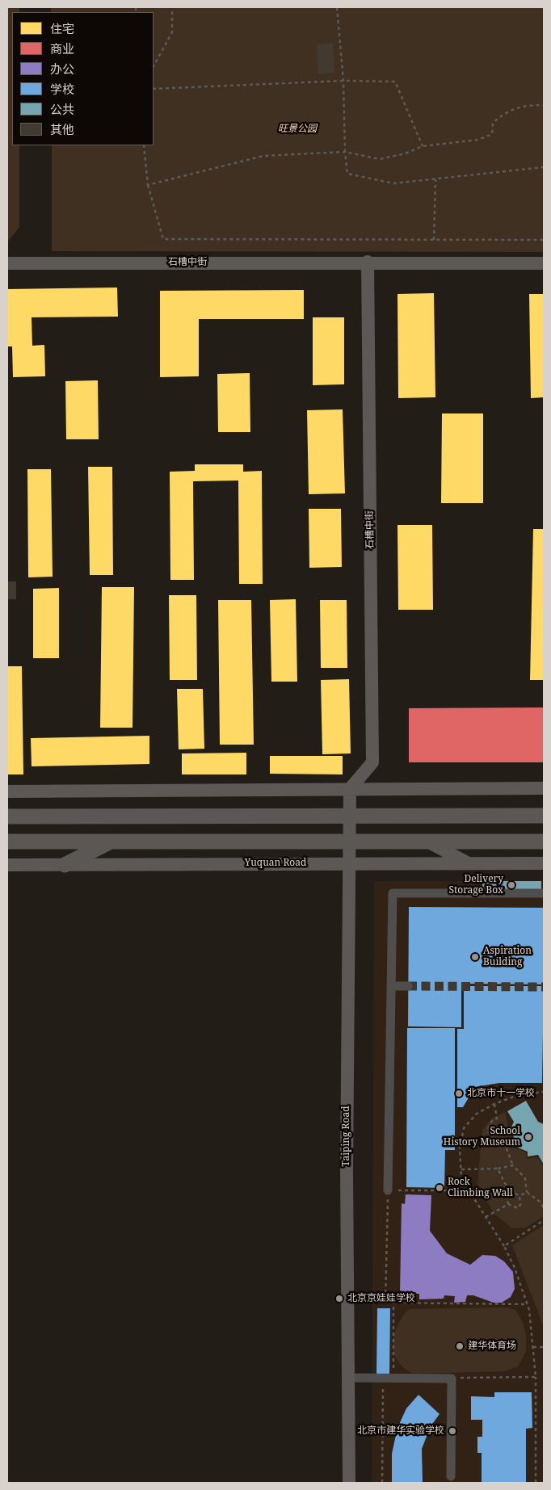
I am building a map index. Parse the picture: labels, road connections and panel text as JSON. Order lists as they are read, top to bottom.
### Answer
{
  "streets": {
    "street": ["石槽中街", "Yuquan Road", "Taiping Road"]
  },
  "crossings": [
    ["石槽中街", "Taiping Road"],
    ["Yuquan Road", "Taiping Road"]
  ],
  "parks": ["旺景公园"],
  "places": [
    "Delivery Storage Box",
    "Aspiration Building",
    "北京市十一学校",
    "School History Museum",
    "Rock Climbing Wall",
    "北京京娃娃学校",
    "建华体育场",
    "北京市建华实验学校"
  ],
  "legend": [
    "住宅",
    "商业",
    "办公",
    "学校",
    "公共",
    "其他"
  ]
}
